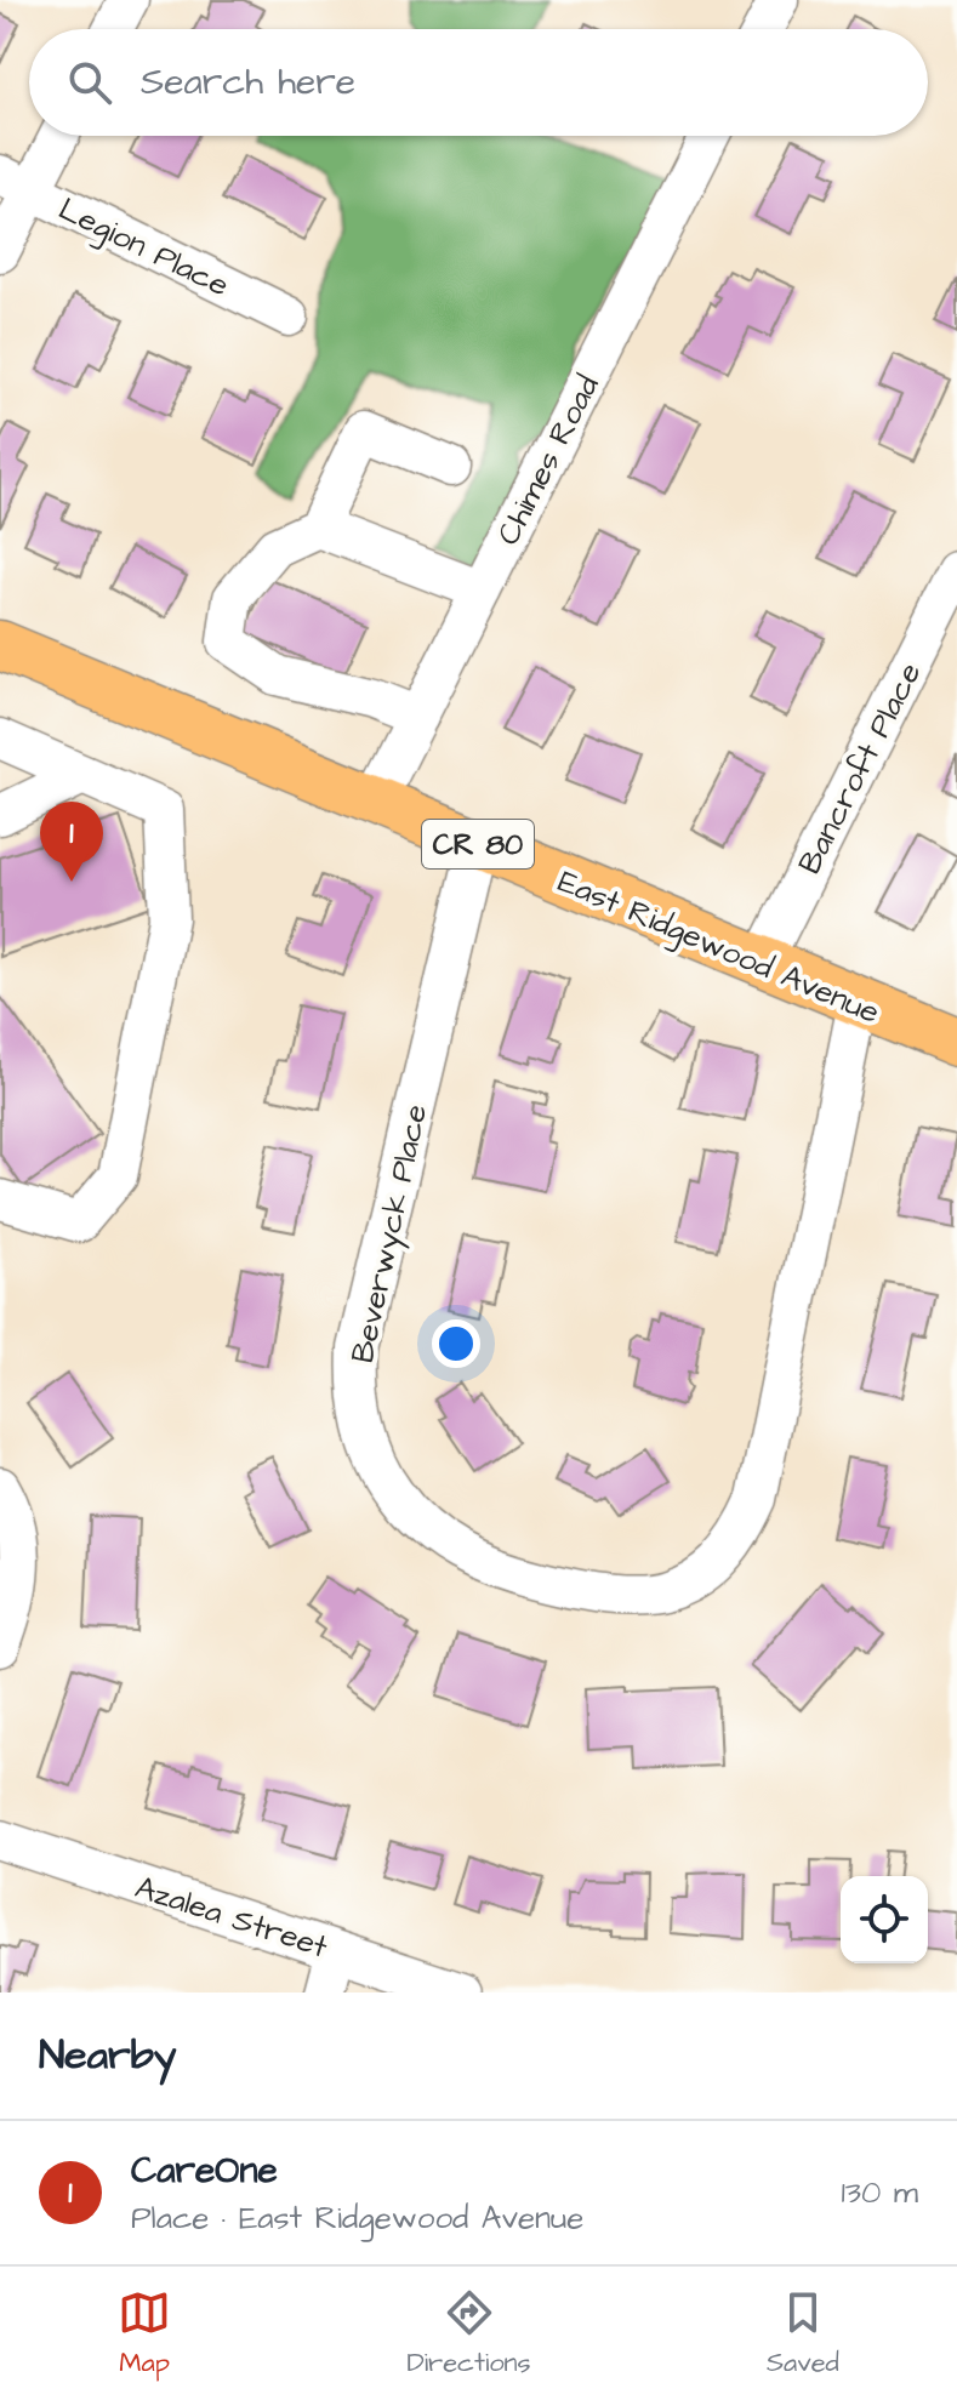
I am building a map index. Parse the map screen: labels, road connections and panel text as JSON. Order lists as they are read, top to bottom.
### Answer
{
  "streets": {
    "main road": ["CR 80", "East Ridgewood Avenue"],
    "street": [
      "Legion Place",
      "Chimes Road",
      "Bancroft Place",
      "Beverwyck Place",
      "Azalea Street"
    ]
  },
  "crossings": [
    ["Chimes Road", "East Ridgewood Avenue"],
    ["Bancroft Place", "East Ridgewood Avenue"],
    ["East Ridgewood Avenue", "Beverwyck Place"]
  ],
  "page": {
    "search": "Search here",
    "pins": "1",
    "heading": "Nearby",
    "list": [
      {
        "mark": "1",
        "name": "CareOne",
        "note": "Place · East Ridgewood Avenue",
        "value": "130 m"
      }
    ],
    "nav": ["Map", "Directions", "Saved"]
  }
}
